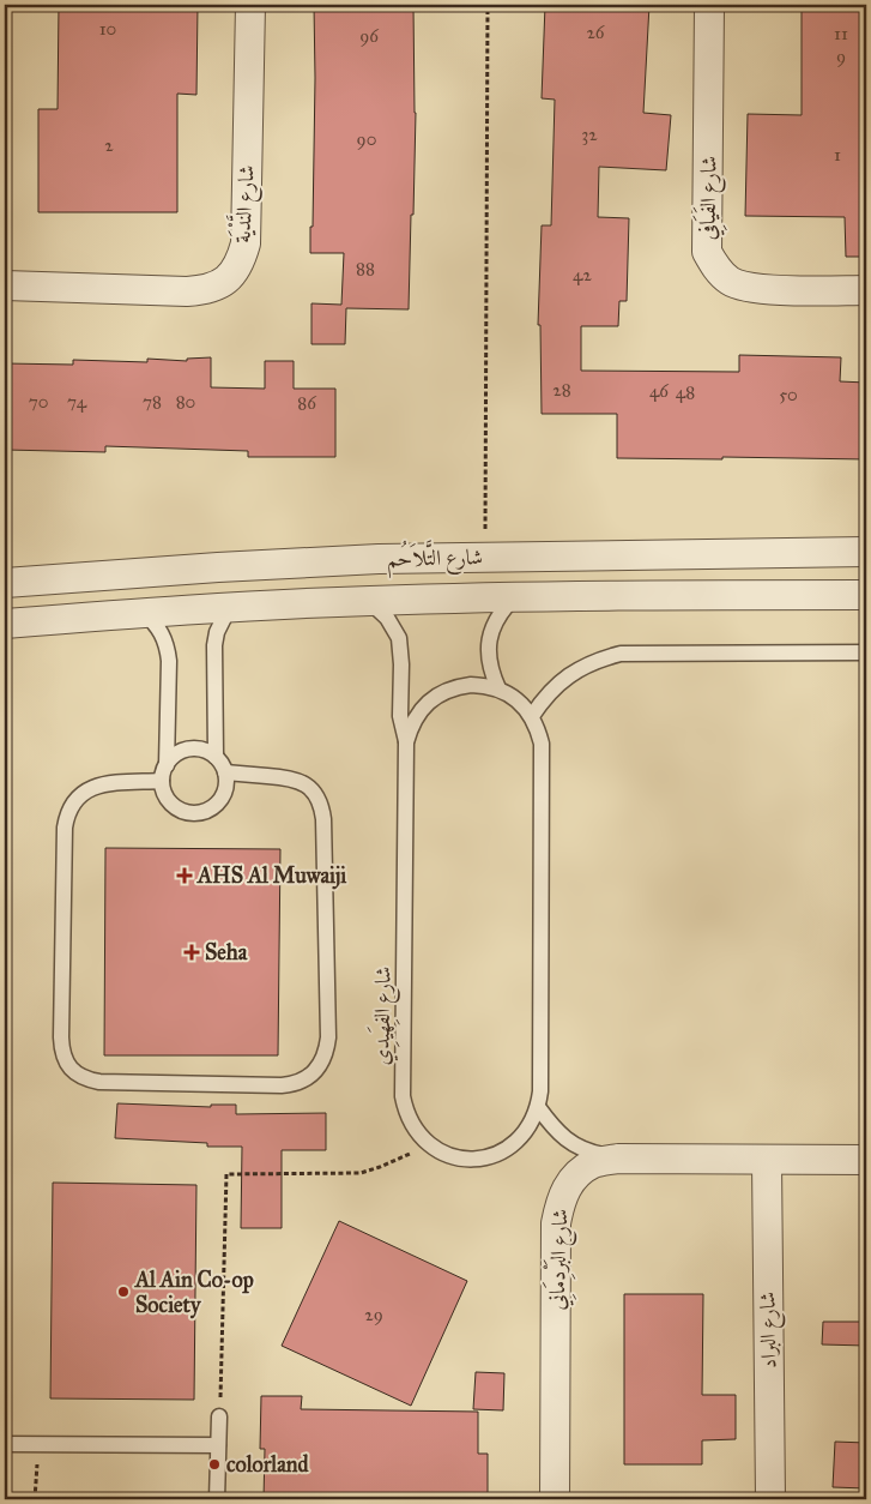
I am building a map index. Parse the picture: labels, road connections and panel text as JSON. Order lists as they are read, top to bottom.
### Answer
{
  "streets": {
    "street": [
      "شارع الفَيَافِي",
      "شارع النَّدْيَة",
      "شارع التَّلاَحُم",
      "شارع البَرْدِمَانِي",
      "شارع البراد"
    ],
    "lane": ["شارع الفِهَيدِي"]
  },
  "crossings": [
    ["شارع التَّلاَحُم", "شارع الفِهَيدِي"],
    ["شارع البَرْدِمَانِي", "شارع البراد"]
  ],
  "places": {
    "health": ["AHS Al Muwaiji", "Seha"],
    "other": ["Al Ain Co-op Society", "colorland"]
  },
  "house_numbers": [
    "10",
    "26",
    "11",
    "96",
    "9",
    "32",
    "90",
    "2",
    "1",
    "88",
    "42",
    "28",
    "46",
    "48",
    "50",
    "70",
    "74",
    "78",
    "80",
    "86",
    "29"
  ]
}
